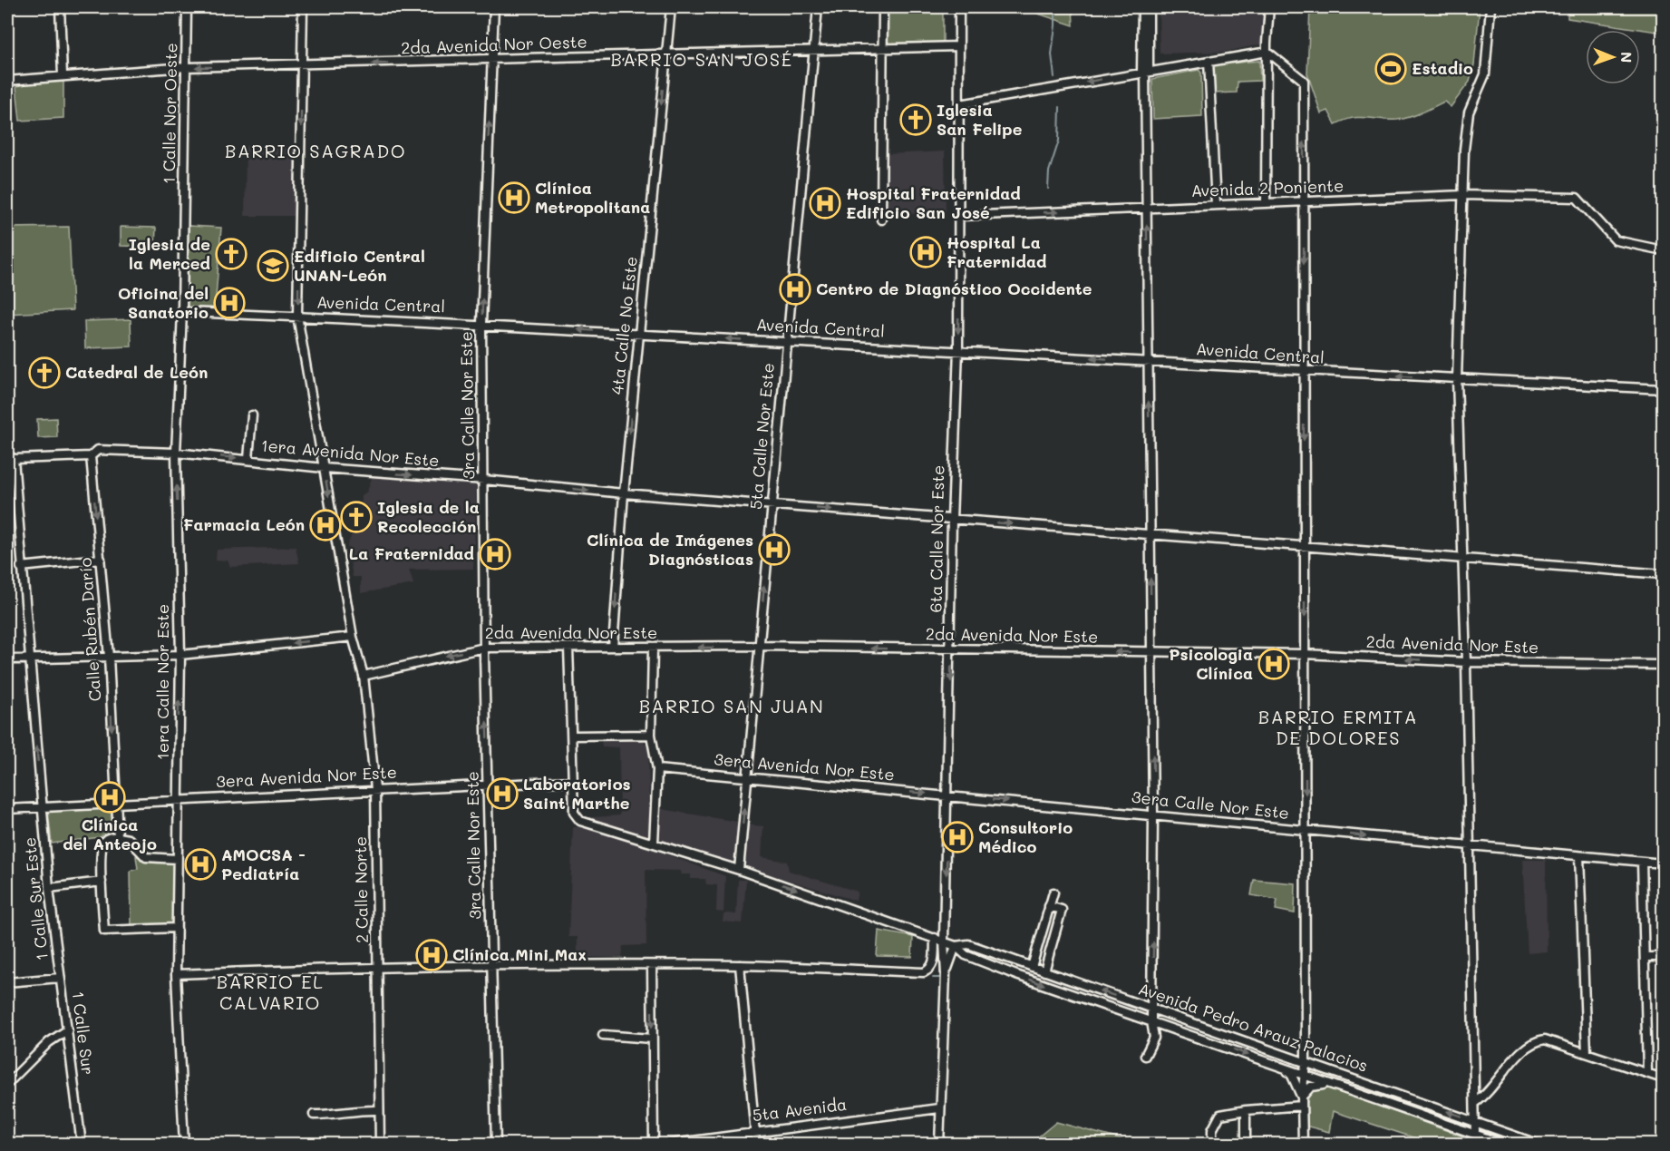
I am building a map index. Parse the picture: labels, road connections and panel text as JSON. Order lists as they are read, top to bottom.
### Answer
{
  "streets": {
    "street": [
      "2da Avenida Nor Oeste",
      "1 Calle Nor Oeste",
      "Avenida 2 Poniente",
      "Avenida Central",
      "4ta Calle No Este",
      "3ra Calle Nor Este",
      "5ta Calle Nor Este",
      "1era Avenida Nor Este",
      "6ta Calle Nor Este",
      "Calle Rubén Darío",
      "2da Avenida Nor Este",
      "1era Calle Nor Este",
      "3era Avenida Nor Este",
      "3era Calle Nor Este",
      "2 Calle Norte",
      "1 Calle Sur Este",
      "Avenida Pedro Arauz Palacios",
      "1 Calle Sur",
      "5ta Avenida"
    ]
  },
  "crossings": [
    ["2da Avenida Nor Oeste", "1 Calle Nor Oeste"],
    ["2da Avenida Nor Oeste", "4ta Calle No Este"],
    ["2da Avenida Nor Oeste", "3ra Calle Nor Este"],
    ["2da Avenida Nor Oeste", "5ta Calle Nor Este"],
    ["2da Avenida Nor Oeste", "6ta Calle Nor Este"],
    ["2da Avenida Nor Oeste", "2 Calle Norte"],
    ["1 Calle Nor Oeste", "1era Calle Nor Este"],
    ["Avenida 2 Poniente", "6ta Calle Nor Este"],
    ["Avenida Central", "4ta Calle No Este"],
    ["Avenida Central", "3ra Calle Nor Este"],
    ["Avenida Central", "5ta Calle Nor Este"],
    ["Avenida Central", "6ta Calle Nor Este"],
    ["Avenida Central", "1era Calle Nor Este"],
    ["Avenida Central", "2 Calle Norte"],
    ["4ta Calle No Este", "1era Avenida Nor Este"],
    ["4ta Calle No Este", "2da Avenida Nor Este"],
    ["3ra Calle Nor Este", "1era Avenida Nor Este"],
    ["3ra Calle Nor Este", "2da Avenida Nor Este"],
    ["3ra Calle Nor Este", "3era Avenida Nor Este"],
    ["5ta Calle Nor Este", "1era Avenida Nor Este"],
    ["5ta Calle Nor Este", "2da Avenida Nor Este"],
    ["5ta Calle Nor Este", "3era Avenida Nor Este"],
    ["5ta Calle Nor Este", "Avenida Pedro Arauz Palacios"],
    ["1era Avenida Nor Este", "Calle Rubén Darío"],
    ["1era Avenida Nor Este", "1era Calle Nor Este"],
    ["1era Avenida Nor Este", "2 Calle Norte"],
    ["1era Avenida Nor Este", "1 Calle Sur Este"],
    ["6ta Calle Nor Este", "2da Avenida Nor Este"],
    ["6ta Calle Nor Este", "3era Avenida Nor Este"],
    ["6ta Calle Nor Este", "3era Calle Nor Este"],
    ["6ta Calle Nor Este", "Avenida Pedro Arauz Palacios"],
    ["6ta Calle Nor Este", "5ta Avenida"],
    ["Calle Rubén Darío", "3era Avenida Nor Este"],
    ["2da Avenida Nor Este", "2 Calle Norte"],
    ["1era Calle Nor Este", "3era Avenida Nor Este"],
    ["3era Avenida Nor Este", "3era Calle Nor Este"],
    ["3era Avenida Nor Este", "2 Calle Norte"],
    ["3era Avenida Nor Este", "1 Calle Sur Este"],
    ["3era Avenida Nor Este", "Avenida Pedro Arauz Palacios"],
    ["1 Calle Sur Este", "1 Calle Sur"]
  ],
  "one_way": [
    "Avenida Central",
    "4ta Calle No Este",
    "3ra Calle Nor Este",
    "1era Avenida Nor Este",
    "6ta Calle Nor Este",
    "Calle Rubén Darío",
    "2da Avenida Nor Este",
    "1era Calle Nor Este",
    "3era Calle Nor Este",
    "2 Calle Norte"
  ],
  "districts": [
    "BARRIO SAN JOSÉ",
    "BARRIO SAGRADO",
    "BARRIO SAN JUAN",
    "BARRIO ERMITA DE DOLORES",
    "BARRIO EL CALVARIO"
  ],
  "places": {
    "sports": ["Estadio"],
    "church": [
      "Iglesia San Felipe",
      "Iglesia de la Merced",
      "Catedral de León",
      "Iglesia de la Recolección"
    ],
    "hospital": [
      "Clínica Metropolitana",
      "Hospital Fraternidad Edificio San José",
      "Hospital La Fraternidad",
      "Centro de Diagnóstico Occidente",
      "Oficina del Sanatorio",
      "Farmacia León",
      "Clínica de Imágenes Diagnósticas",
      "La Fraternidad",
      "Psicologia Clínica",
      "Laboratorios Saint Marthe",
      "Clínica del Anteojo",
      "Consultorio Médico",
      "AMOCSA - Pediatría",
      "Clínica Mini Max"
    ],
    "school or university": ["Edificio Central UNAN-León"]
  },
  "north": "right"
}
